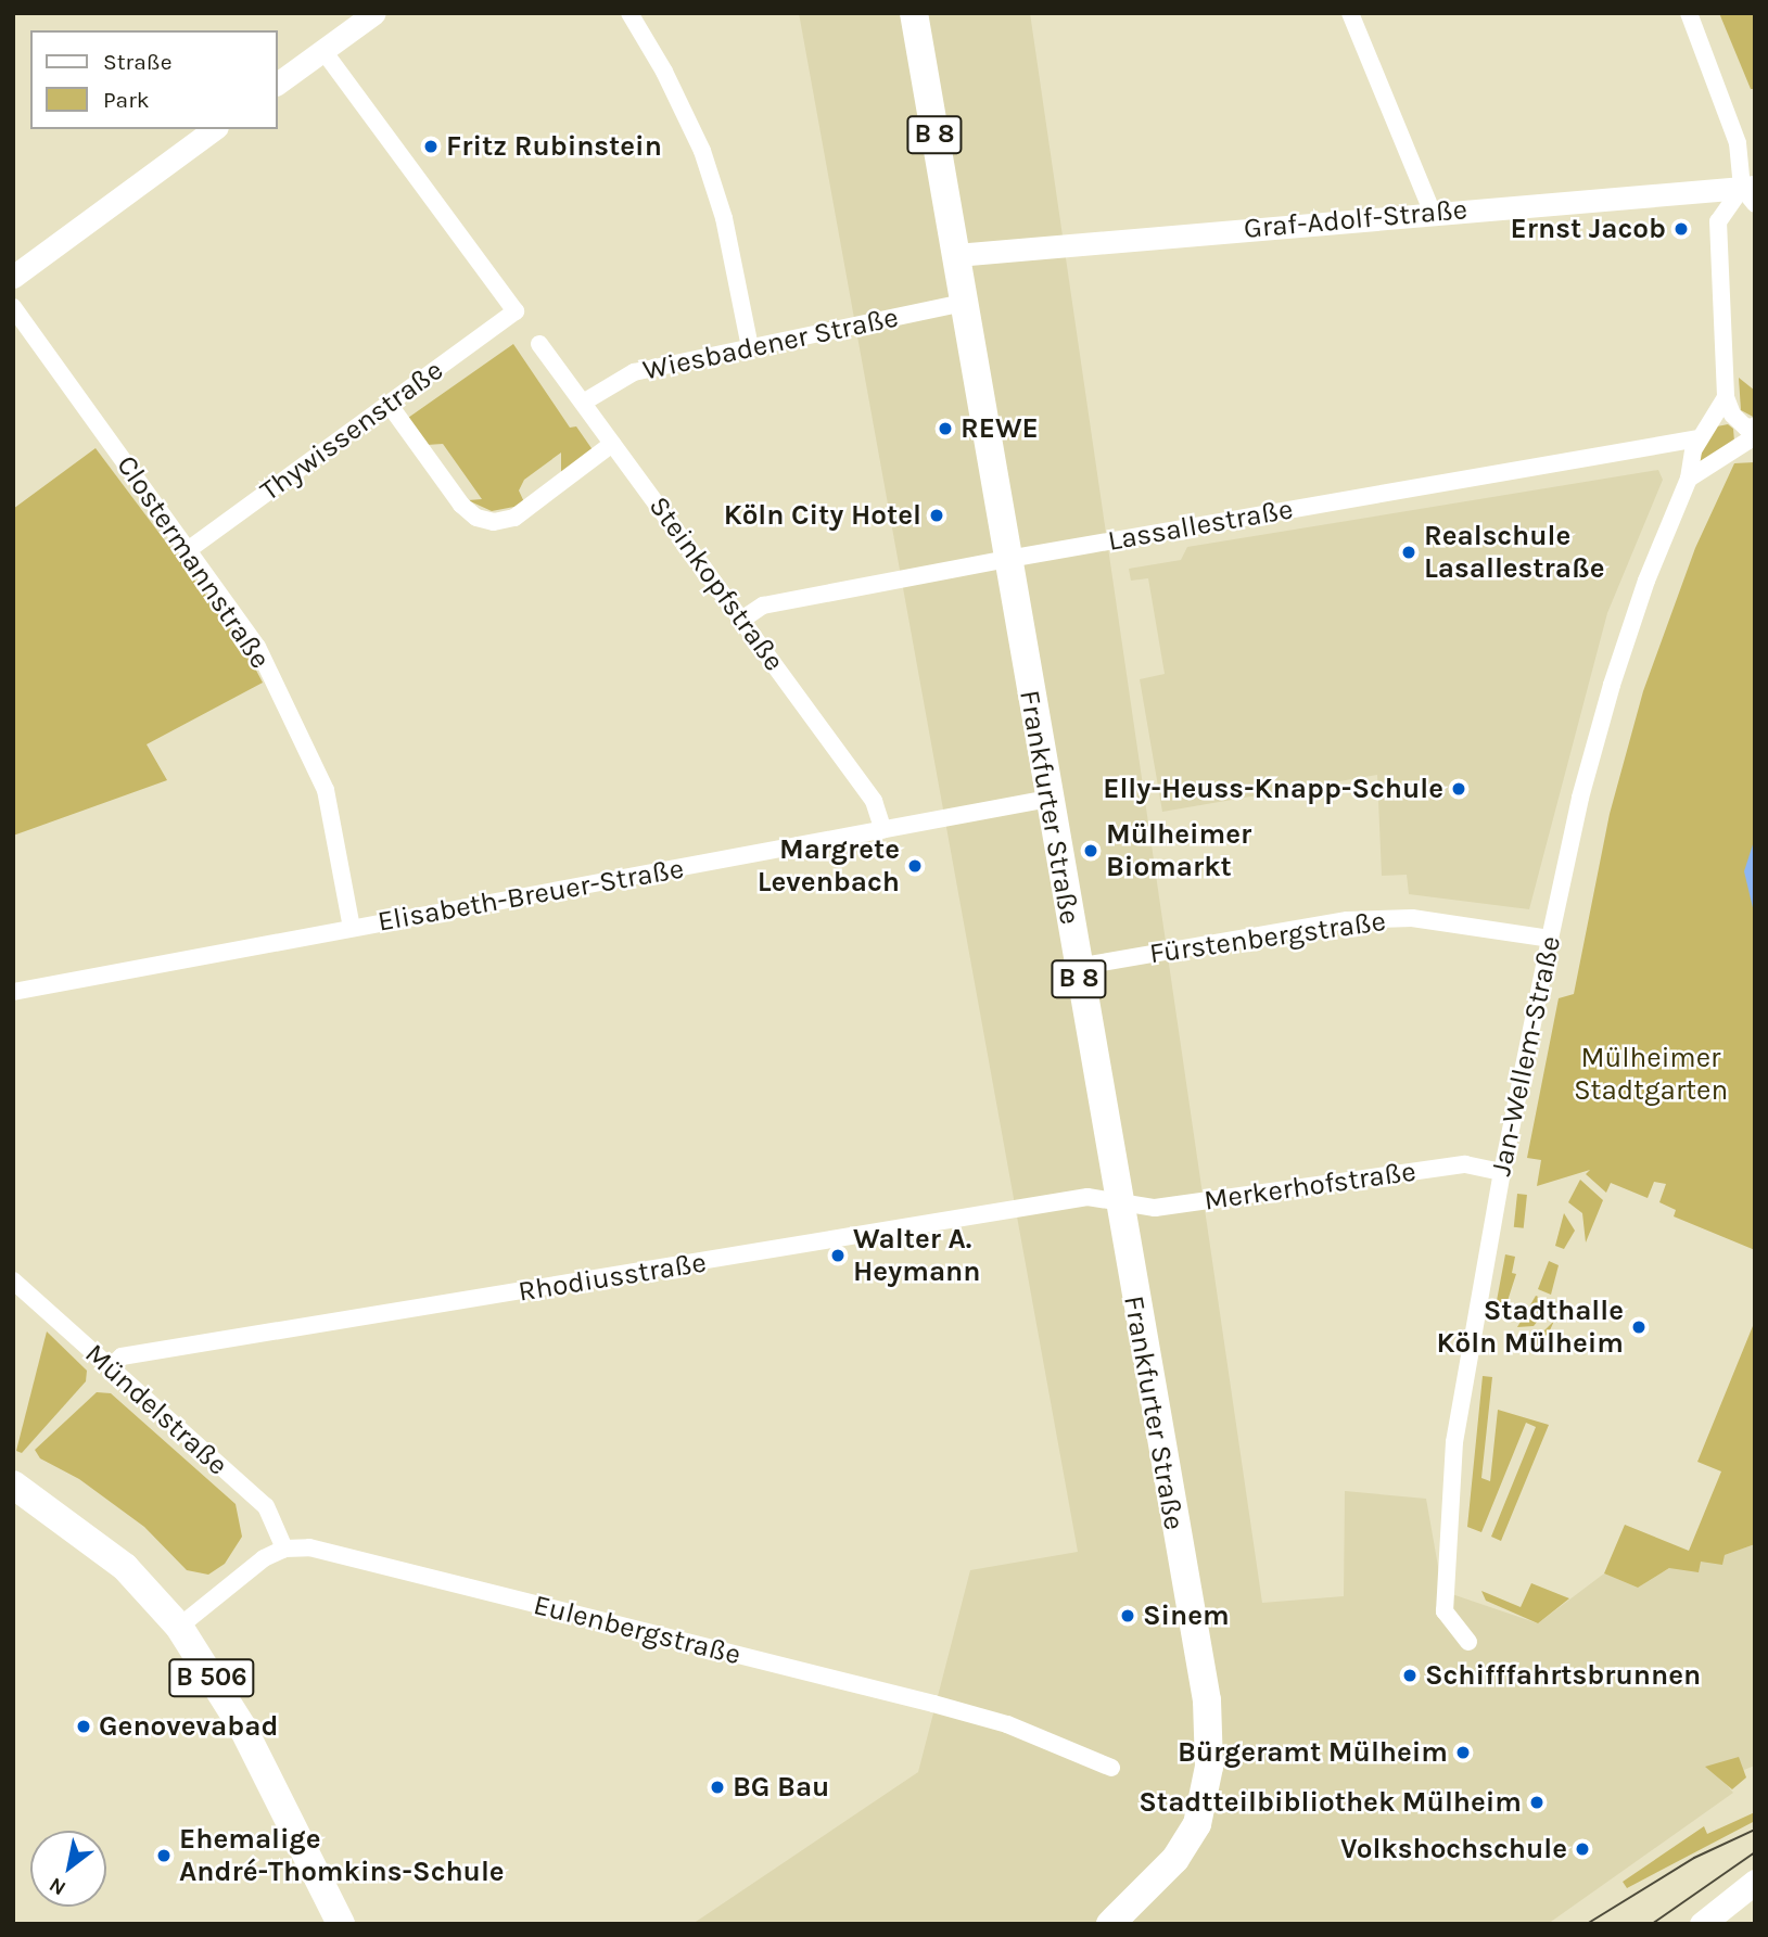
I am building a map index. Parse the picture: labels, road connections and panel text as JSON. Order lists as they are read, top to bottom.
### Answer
{
  "streets": {
    "main road": ["B 8", "Frankfurter Straße", "B 506"],
    "street": [
      "Graf-Adolf-Straße",
      "Wiesbadener Straße",
      "Thywissenstraße",
      "Lassallestraße",
      "Clostermannstraße",
      "Steinkopfstraße",
      "Elisabeth-Breuer-Straße",
      "Fürstenbergstraße",
      "Jan-Wellem-Straße",
      "Merkerhofstraße",
      "Rhodiusstraße",
      "Mündelstraße",
      "Eulenbergstraße"
    ]
  },
  "crossings": [
    ["Graf-Adolf-Straße", "Frankfurter Straße"],
    ["Wiesbadener Straße", "Steinkopfstraße"],
    ["Wiesbadener Straße", "Frankfurter Straße"],
    ["Thywissenstraße", "Clostermannstraße"],
    ["Lassallestraße", "Steinkopfstraße"],
    ["Lassallestraße", "Frankfurter Straße"],
    ["Lassallestraße", "Jan-Wellem-Straße"],
    ["Clostermannstraße", "Elisabeth-Breuer-Straße"],
    ["Steinkopfstraße", "Elisabeth-Breuer-Straße"],
    ["Frankfurter Straße", "Elisabeth-Breuer-Straße"],
    ["Frankfurter Straße", "Fürstenbergstraße"],
    ["Frankfurter Straße", "Merkerhofstraße"],
    ["Frankfurter Straße", "Rhodiusstraße"],
    ["Fürstenbergstraße", "Jan-Wellem-Straße"],
    ["Jan-Wellem-Straße", "Merkerhofstraße"],
    ["Merkerhofstraße", "Rhodiusstraße"],
    ["Rhodiusstraße", "Mündelstraße"],
    ["Mündelstraße", "Eulenbergstraße"]
  ],
  "parks": ["Mülheimer Stadtgarten"],
  "places": [
    "Fritz Rubinstein",
    "Ernst Jacob",
    "REWE",
    "Köln City Hotel",
    "Realschule Lasallestraße",
    "Elly-Heuss-Knapp-Schule",
    "Mülheimer Biomarkt",
    "Margrete Levenbach",
    "Walter A. Heymann",
    "Stadthalle Köln Mülheim",
    "Sinem",
    "Schifffahrtsbrunnen",
    "Genovevabad",
    "Bürgeramt Mülheim",
    "BG Bau",
    "Stadtteilbibliothek Mülheim",
    "Volkshochschule",
    "Ehemalige André-Thomkins-Schule"
  ],
  "legend": ["Straße", "Park"],
  "north": "bottom left"
}
